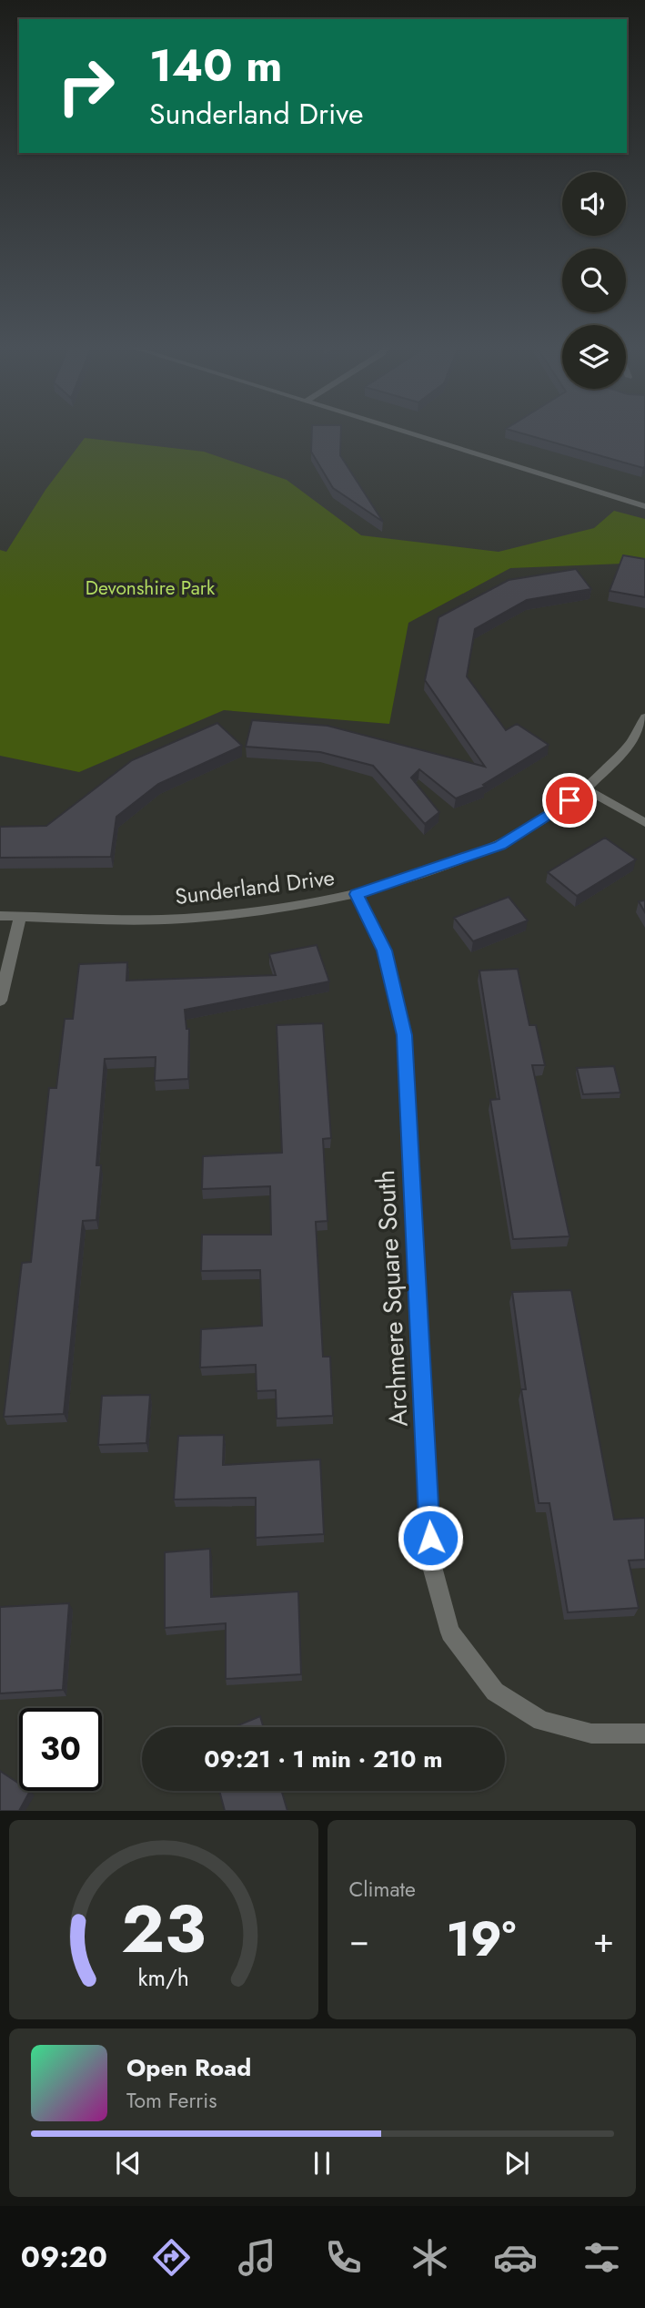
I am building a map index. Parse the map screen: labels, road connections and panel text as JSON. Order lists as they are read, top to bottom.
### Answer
{
  "streets": {
    "street": ["Sunderland Drive", "Archmere Square South"]
  },
  "crossings": [
    ["Sunderland Drive", "Archmere Square South"]
  ],
  "parks": ["Devonshire Park"],
  "page": {
    "turn": ["140 m", "Sunderland Drive"],
    "limit": "30",
    "trip": "09:21 · 1 min · 210 m",
    "tile": "Climate",
    "heat": ["−", "19°", "+"],
    "song": ["Open Road", "Tom Ferris"],
    "tabs": "09:20",
    "gauge": ["23", "km/h"]
  }
}
